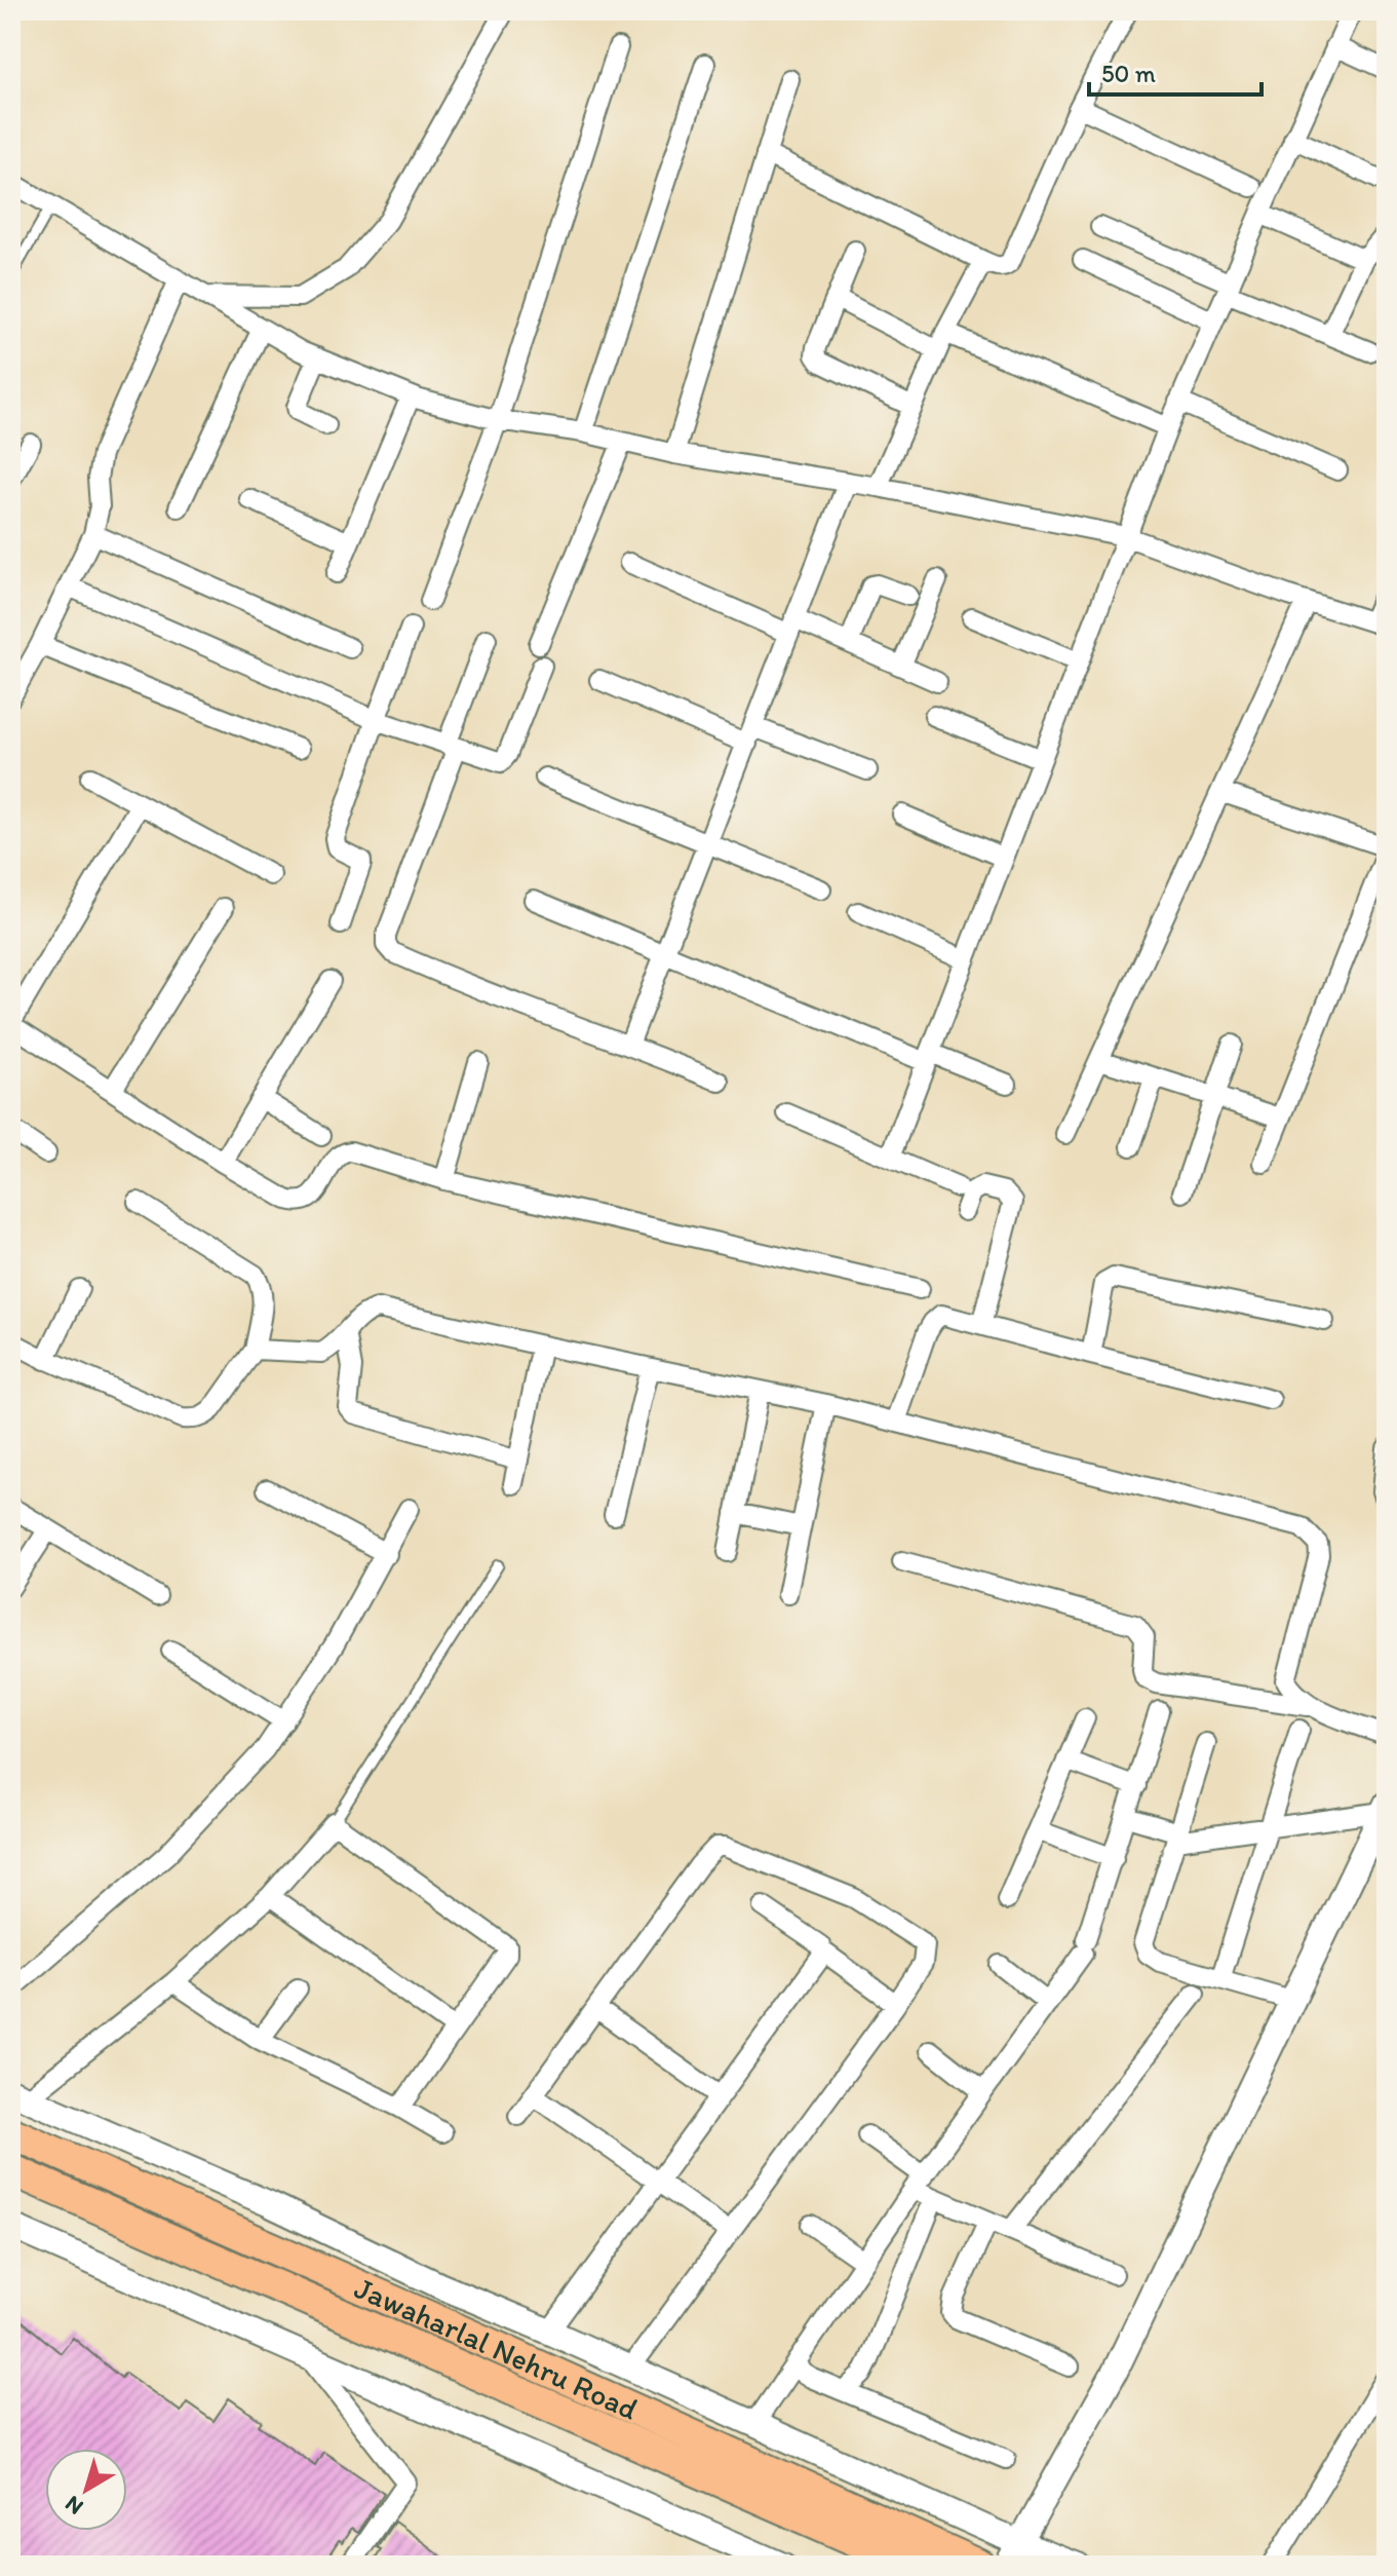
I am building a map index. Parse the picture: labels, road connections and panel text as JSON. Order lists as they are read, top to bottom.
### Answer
{
  "streets": {
    "main road": ["Jawaharlal Nehru Road"]
  },
  "scale_bar": "50 m",
  "north": "bottom left"
}
